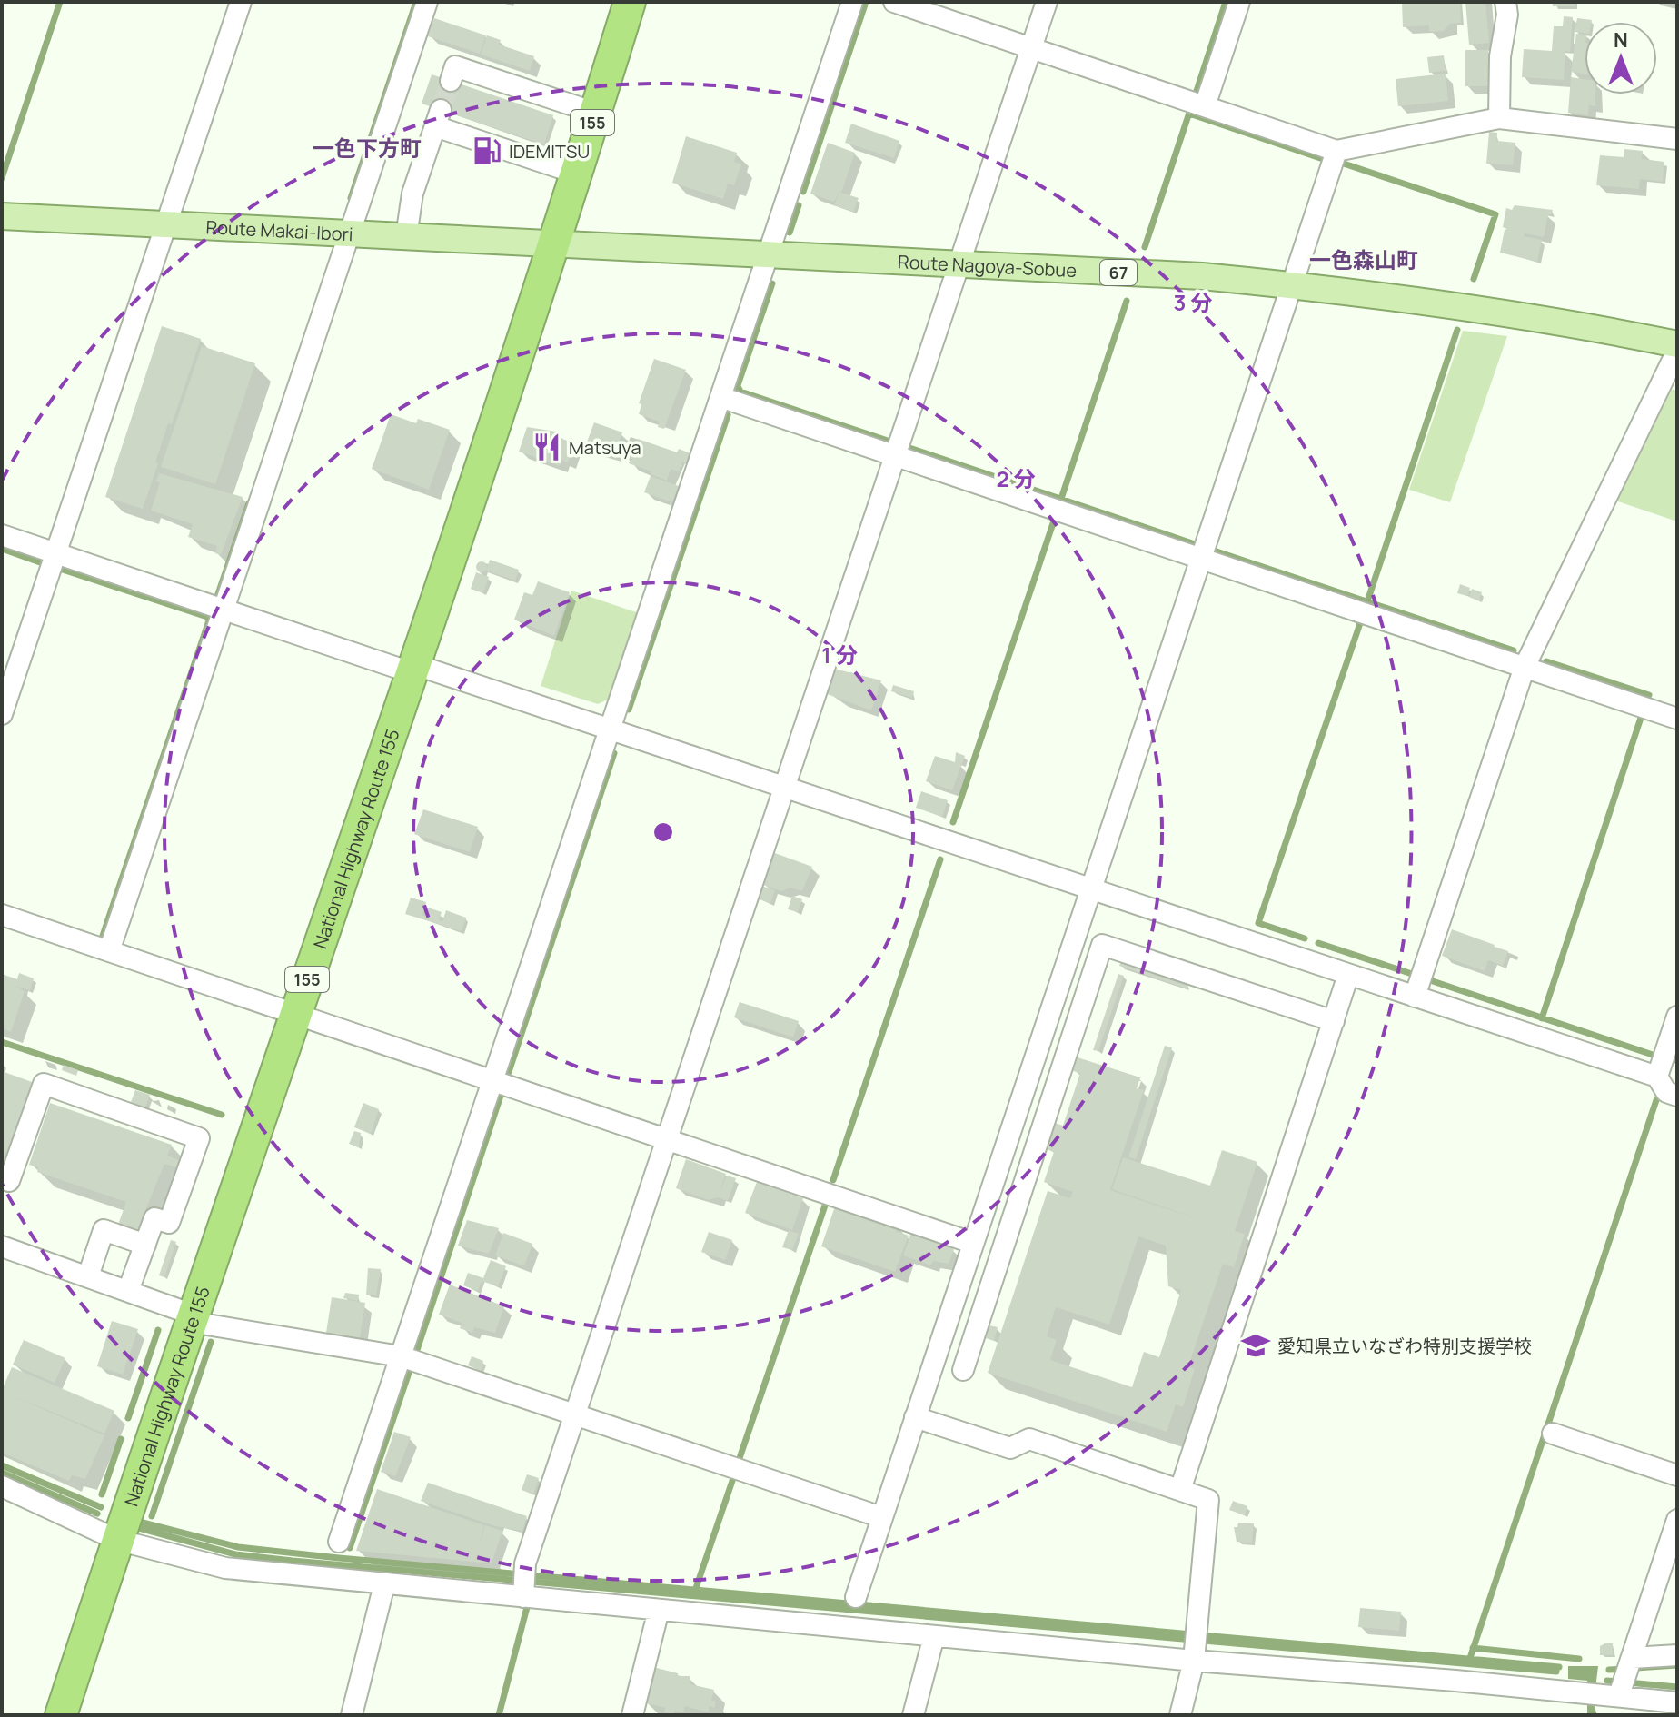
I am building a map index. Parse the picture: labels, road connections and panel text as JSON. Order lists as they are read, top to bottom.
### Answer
{
  "streets": {
    "highway": ["155", "National Highway Route 155"],
    "main road": ["Route Makai-Ibori", "Route Nagoya-Sobue", "67"]
  },
  "crossings": [
    ["Route Makai-Ibori", "Route Nagoya-Sobue"],
    ["Route Makai-Ibori", "National Highway Route 155"],
    ["Route Nagoya-Sobue", "National Highway Route 155"]
  ],
  "districts": ["一色下方町", "一色森山町"],
  "places": {
    "fuel station": ["IDEMITSU"],
    "restaurant": ["Matsuya"],
    "school or university": ["愛知県立いなざわ特別支援学校"]
  },
  "north": "top",
  "rings": ["3 分", "2 分", "1 分"]
}
